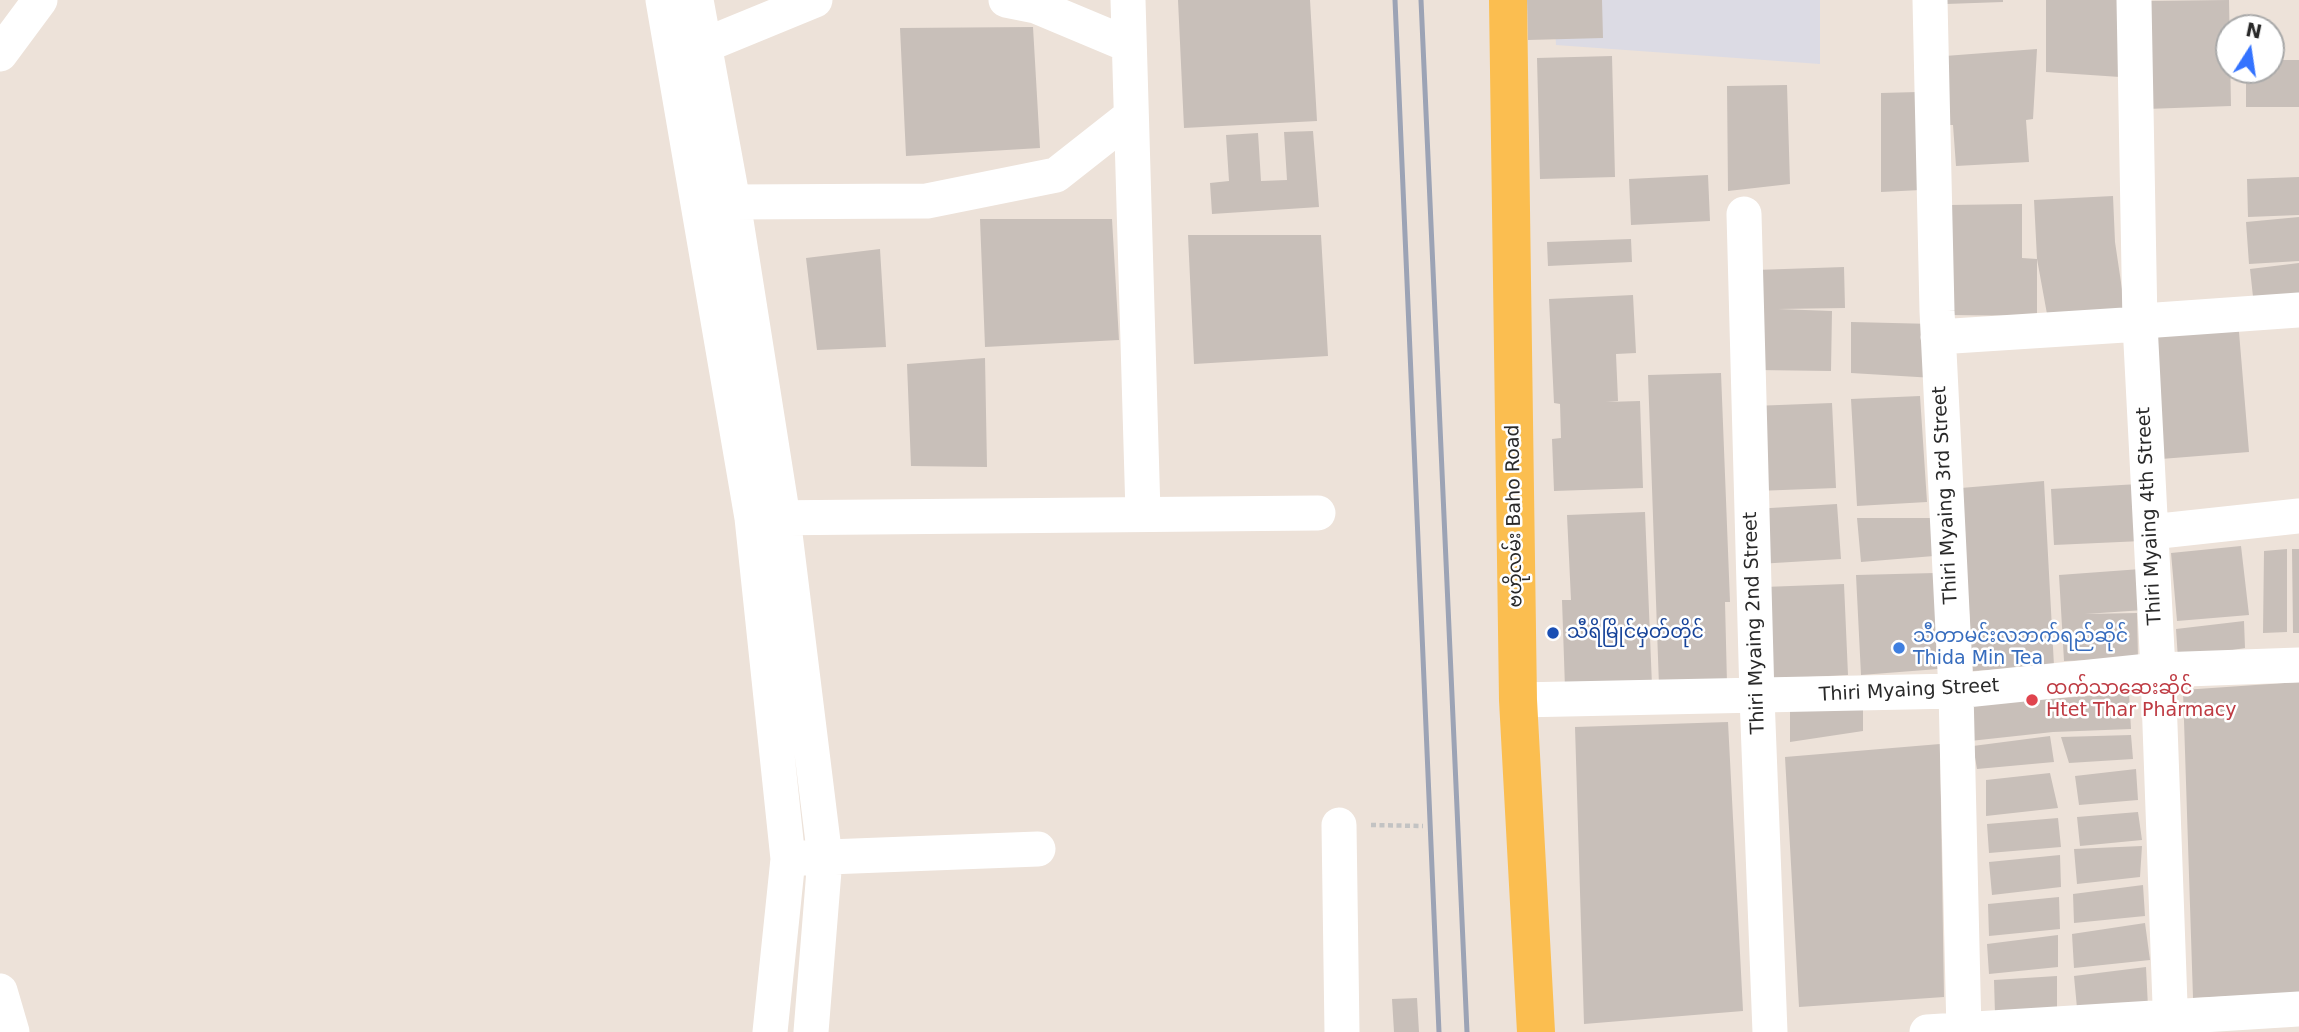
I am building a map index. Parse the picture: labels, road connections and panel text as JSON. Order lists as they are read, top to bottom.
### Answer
{
  "streets": {
    "main road": ["ဗဟိုလမ်း Baho Road"],
    "street": [
      "Thiri Myaing 3rd Street",
      "Thiri Myaing 4th Street",
      "Thiri Myaing 2nd Street",
      "Thiri Myaing Street"
    ]
  },
  "crossings": [
    ["Thiri Myaing 3rd Street", "Thiri Myaing Street"],
    ["ဗဟိုလမ်း Baho Road", "Thiri Myaing Street"],
    ["Thiri Myaing 4th Street", "Thiri Myaing Street"],
    ["Thiri Myaing 2nd Street", "Thiri Myaing Street"]
  ],
  "places": ["သီရိမြိုင်မှတ်တိုင်", "သီတာမင်းလဘက်ရည်ဆိုင် Thida Min Tea", "ထက်သာဆေးဆိုင် Htet Thar Pharmacy"],
  "north": "top"
}
